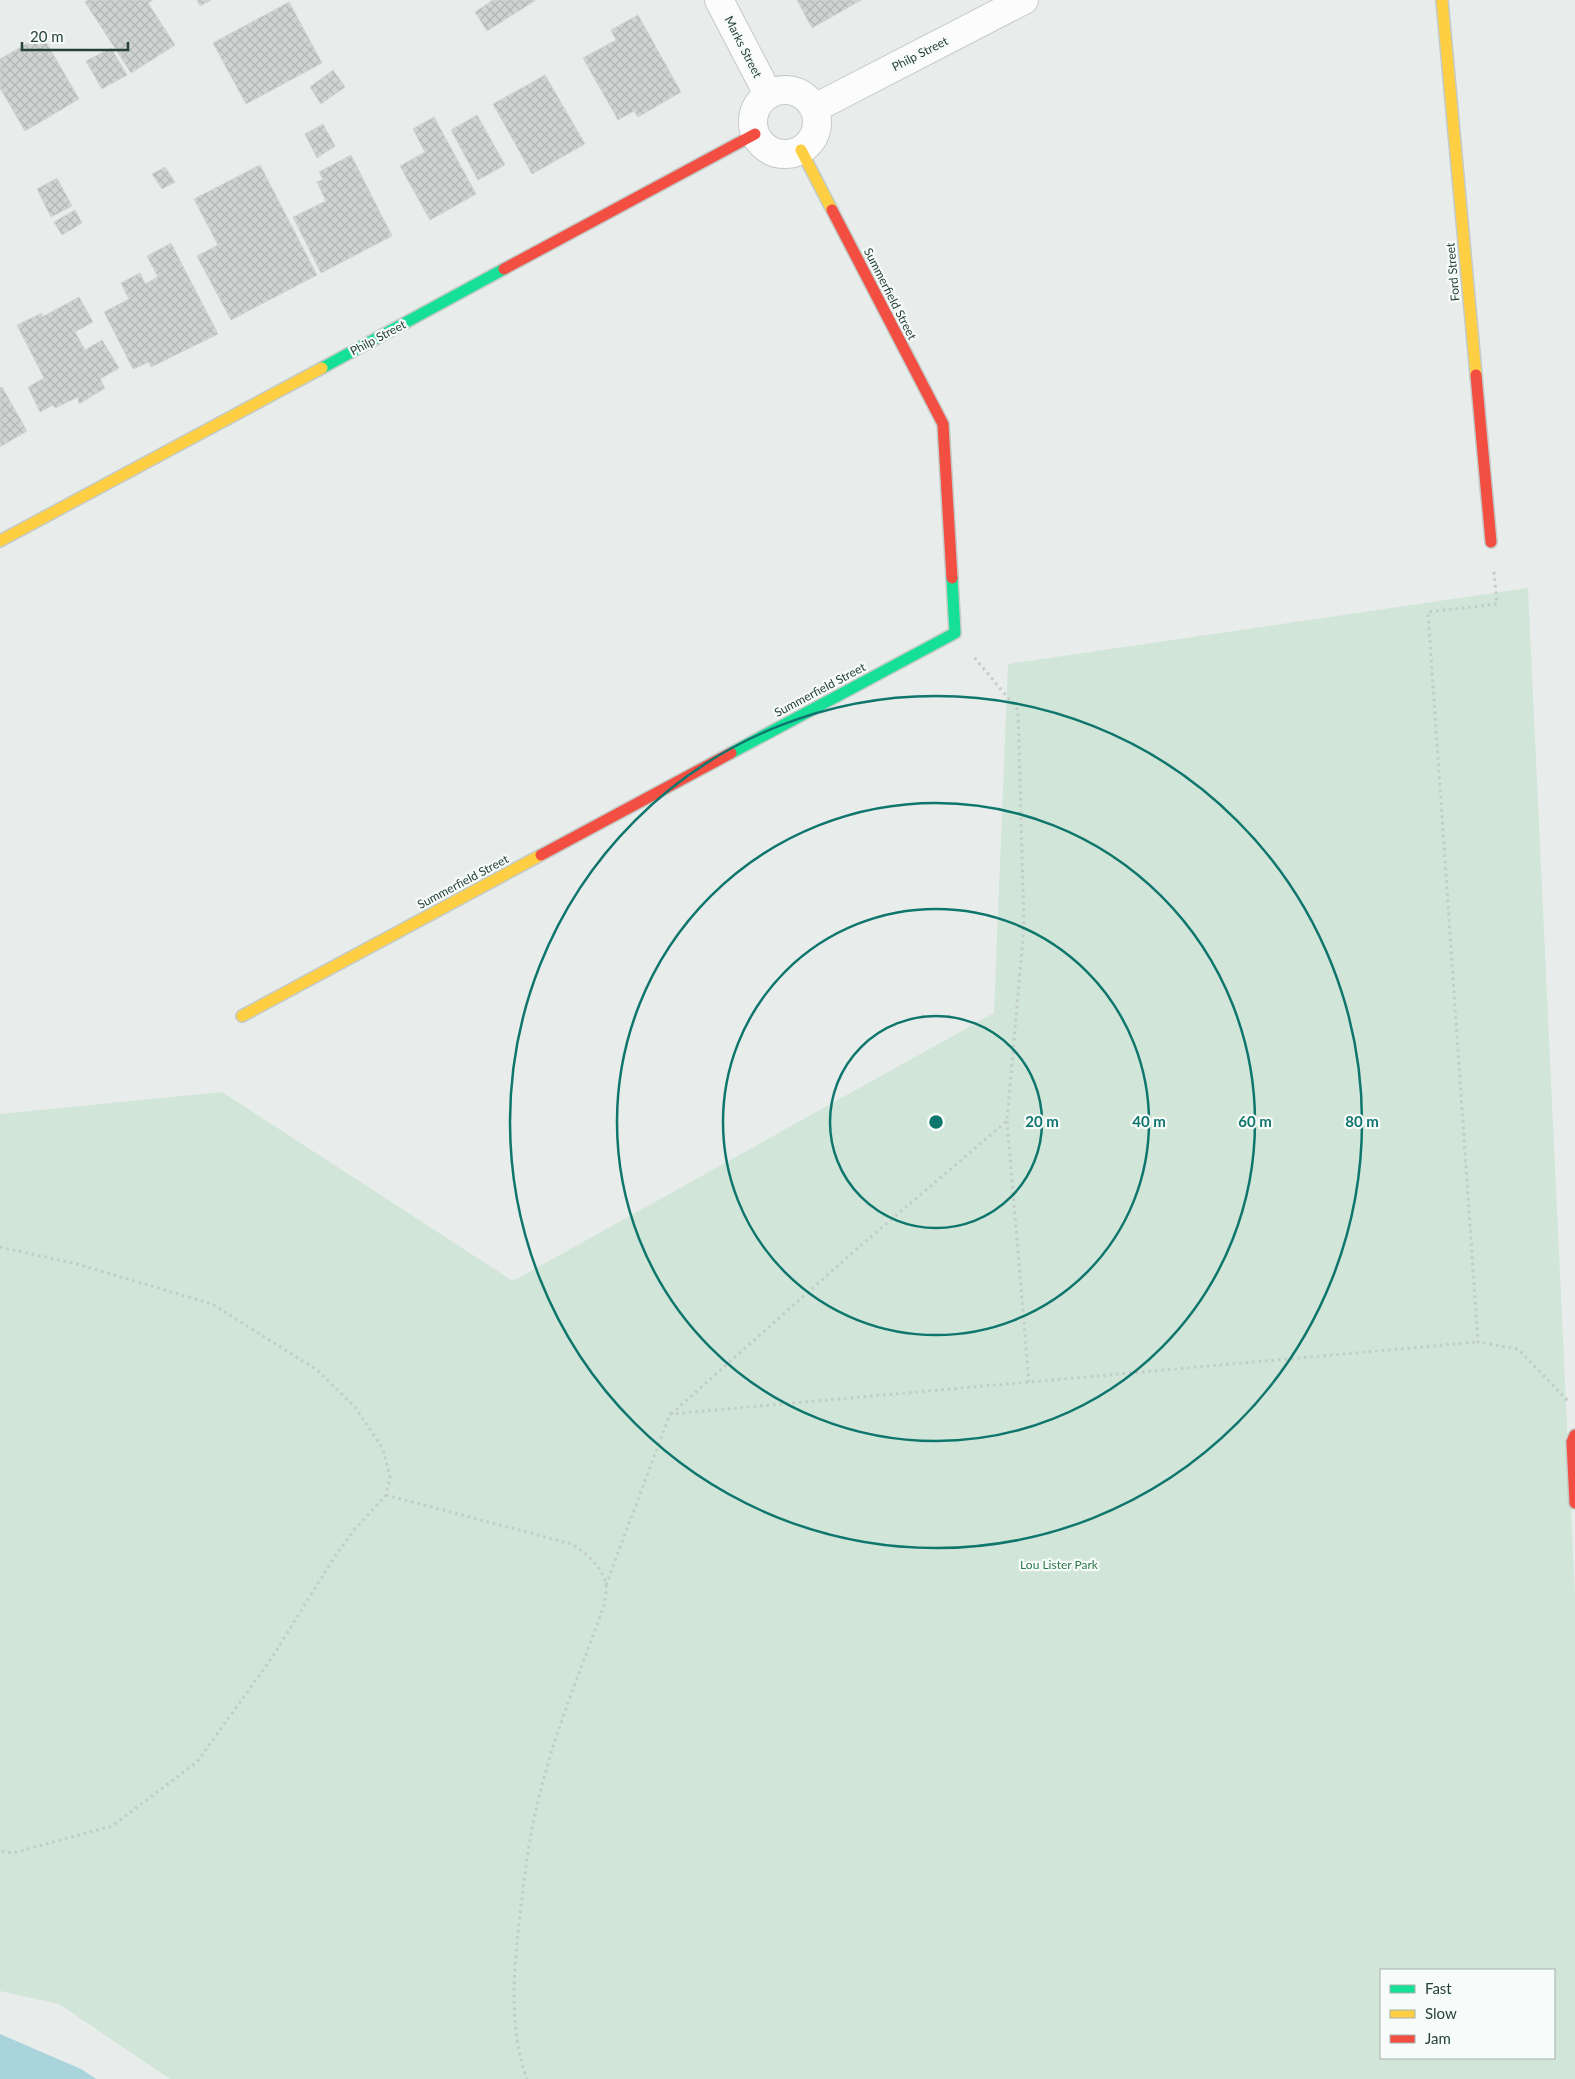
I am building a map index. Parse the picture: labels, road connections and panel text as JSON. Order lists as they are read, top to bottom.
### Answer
{
  "streets": {
    "street": [
      "Marks Street",
      "Philp Street",
      "Ford Street",
      "Summerfield Street"
    ]
  },
  "crossings": [
    ["Marks Street", "Philp Street"],
    ["Marks Street", "Summerfield Street"],
    ["Philp Street", "Summerfield Street"]
  ],
  "parks": ["Lou Lister Park"],
  "legend": ["Fast", "Slow", "Jam"],
  "scale_bar": "20 m",
  "rings": [
    "20 m",
    "40 m",
    "60 m",
    "80 m"
  ]
}
